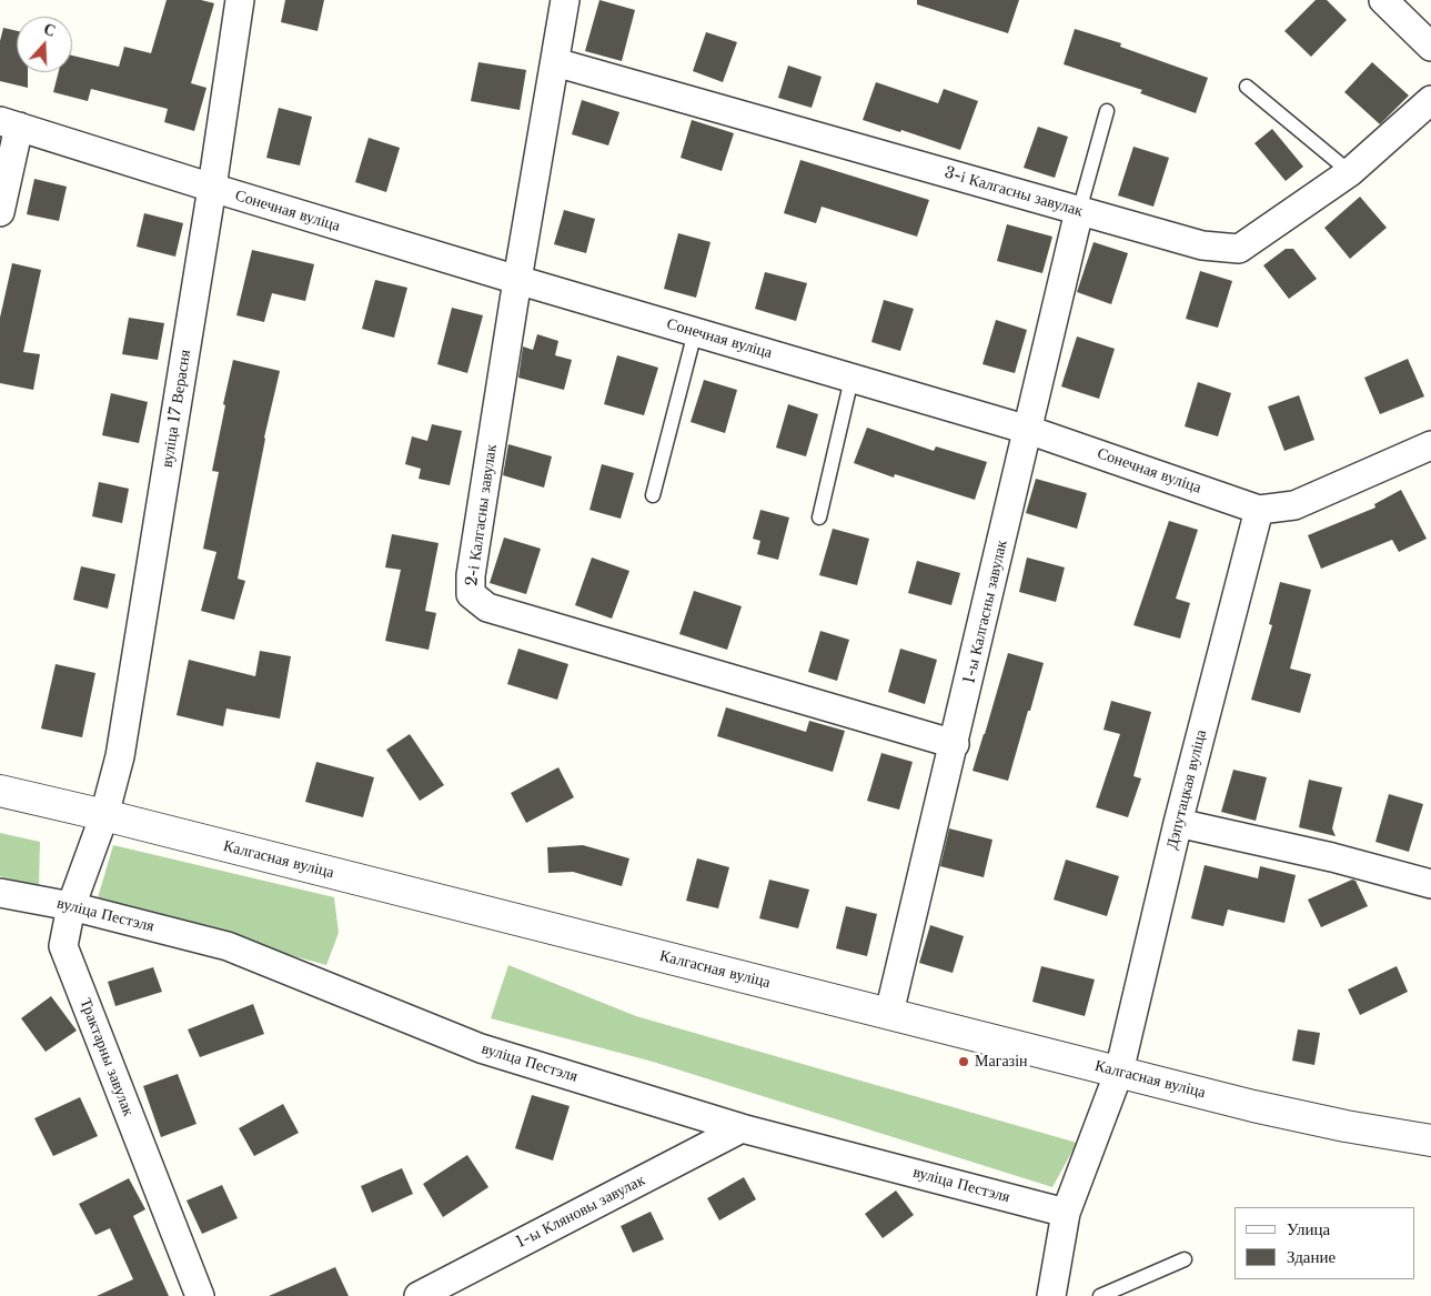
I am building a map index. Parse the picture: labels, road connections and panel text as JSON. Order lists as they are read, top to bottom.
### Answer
{
  "streets": {
    "street": [
      "3-і Калгасны завулак",
      "Сонечная вуліца",
      "вуліца 17 Верасня",
      "2-і Калгасны завулак",
      "1-ы Калгасны завулак",
      "Дэпутацкая вуліца",
      "Калгасная вуліца",
      "вуліца Пестэля",
      "Трактарны завулак",
      "1-ы Кляновы завулак"
    ]
  },
  "crossings": [
    ["3-і Калгасны завулак", "2-і Калгасны завулак"],
    ["3-і Калгасны завулак", "1-ы Калгасны завулак"],
    ["Сонечная вуліца", "вуліца 17 Верасня"],
    ["Сонечная вуліца", "2-і Калгасны завулак"],
    ["Сонечная вуліца", "1-ы Калгасны завулак"],
    ["Сонечная вуліца", "Дэпутацкая вуліца"],
    ["вуліца 17 Верасня", "Калгасная вуліца"],
    ["вуліца 17 Верасня", "Трактарны завулак"],
    ["2-і Калгасны завулак", "1-ы Калгасны завулак"],
    ["1-ы Калгасны завулак", "Калгасная вуліца"],
    ["Дэпутацкая вуліца", "Калгасная вуліца"],
    ["Дэпутацкая вуліца", "вуліца Пестэля"],
    ["Калгасная вуліца", "Трактарны завулак"],
    ["вуліца Пестэля", "Трактарны завулак"],
    ["вуліца Пестэля", "1-ы Кляновы завулак"]
  ],
  "places": ["Магазін"],
  "legend": ["Улица", "Здание"],
  "north": "top"
}
